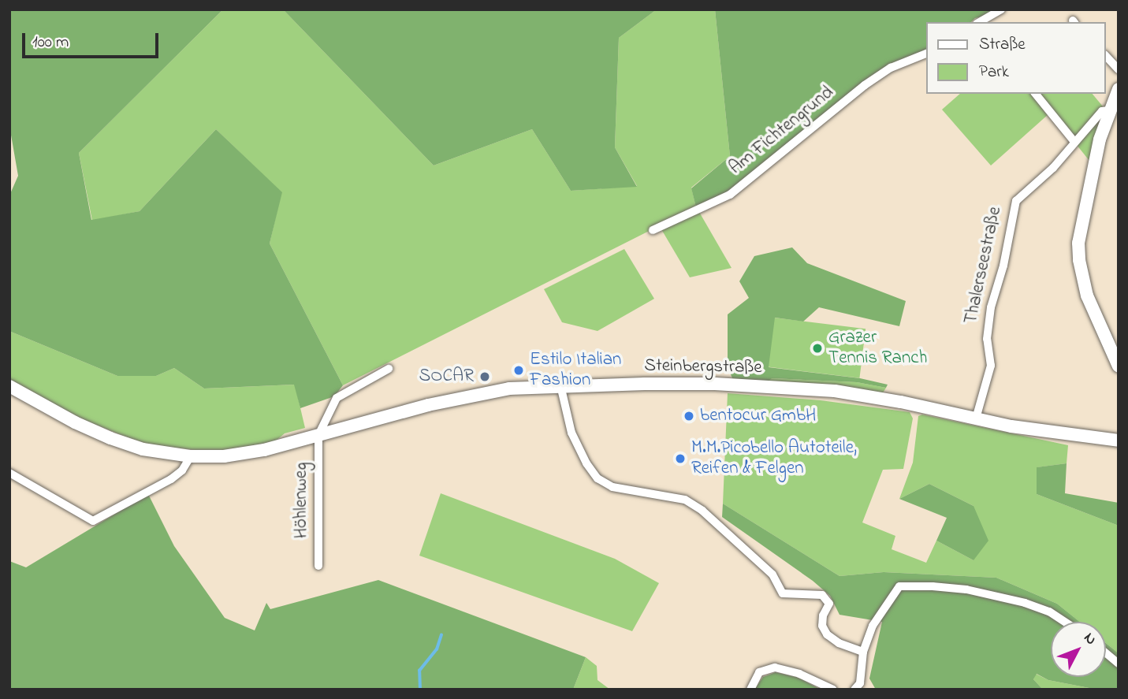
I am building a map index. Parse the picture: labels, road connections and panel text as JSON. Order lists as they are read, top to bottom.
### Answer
{
  "streets": {
    "main road": ["Thalerseestraße", "Steinbergstraße"],
    "street": ["Am Fichtengrund", "Höhlenweg"]
  },
  "crossings": [
    ["Thalerseestraße", "Steinbergstraße"],
    ["Steinbergstraße", "Höhlenweg"]
  ],
  "places": [
    "Grazer Tennis Ranch",
    "Estilo Italian Fashion",
    "SOCAR",
    "bentocur GmbH",
    "M.M.Picobello Autoteile, Reifen & Felgen"
  ],
  "legend": ["Straße", "Park"],
  "scale_bar": "100 m",
  "north": "top right"
}
